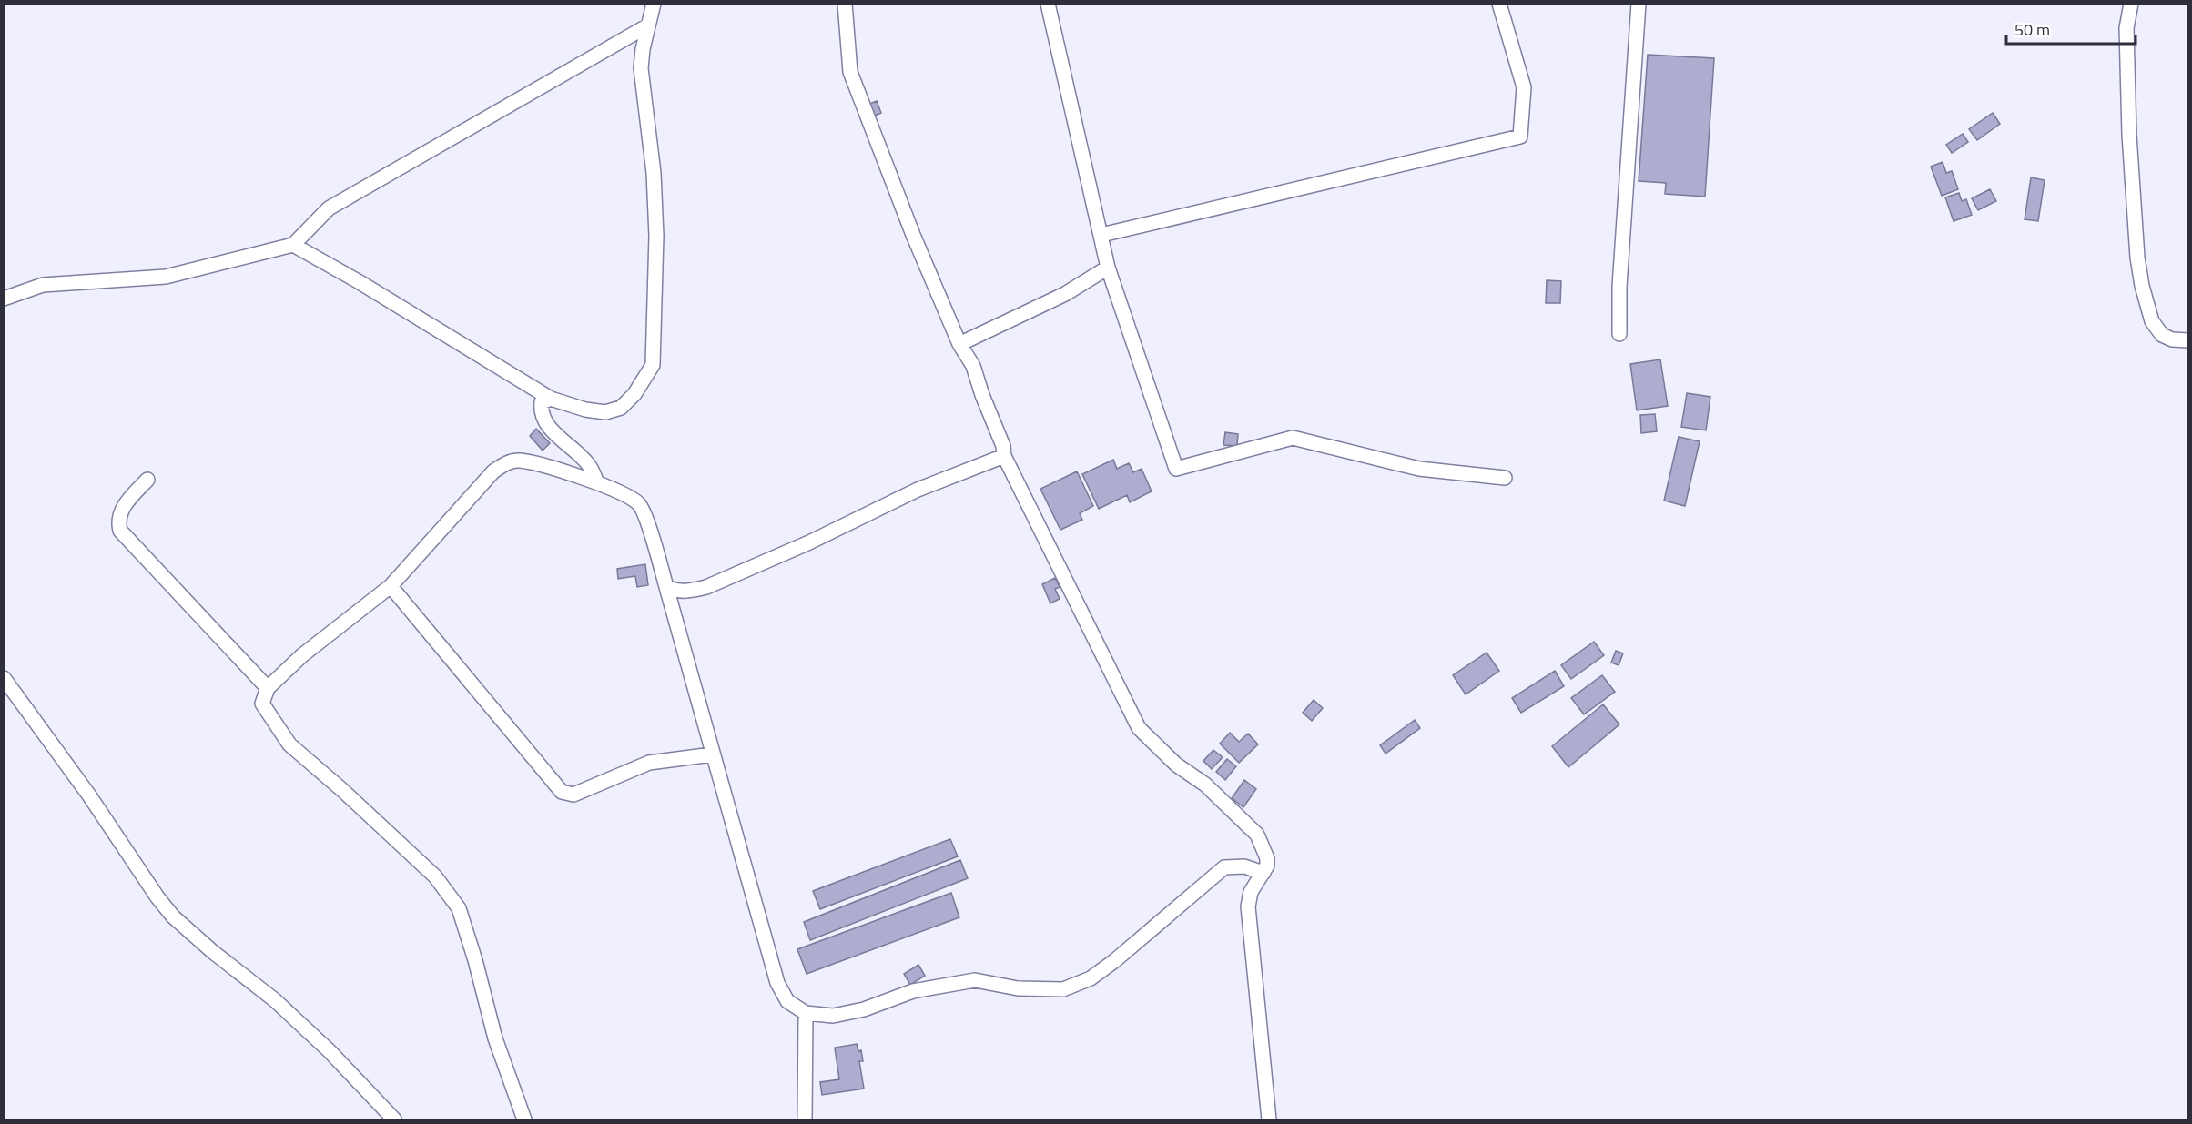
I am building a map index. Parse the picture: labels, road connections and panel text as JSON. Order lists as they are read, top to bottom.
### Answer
{
  "scale_bar": "50 m"
}
